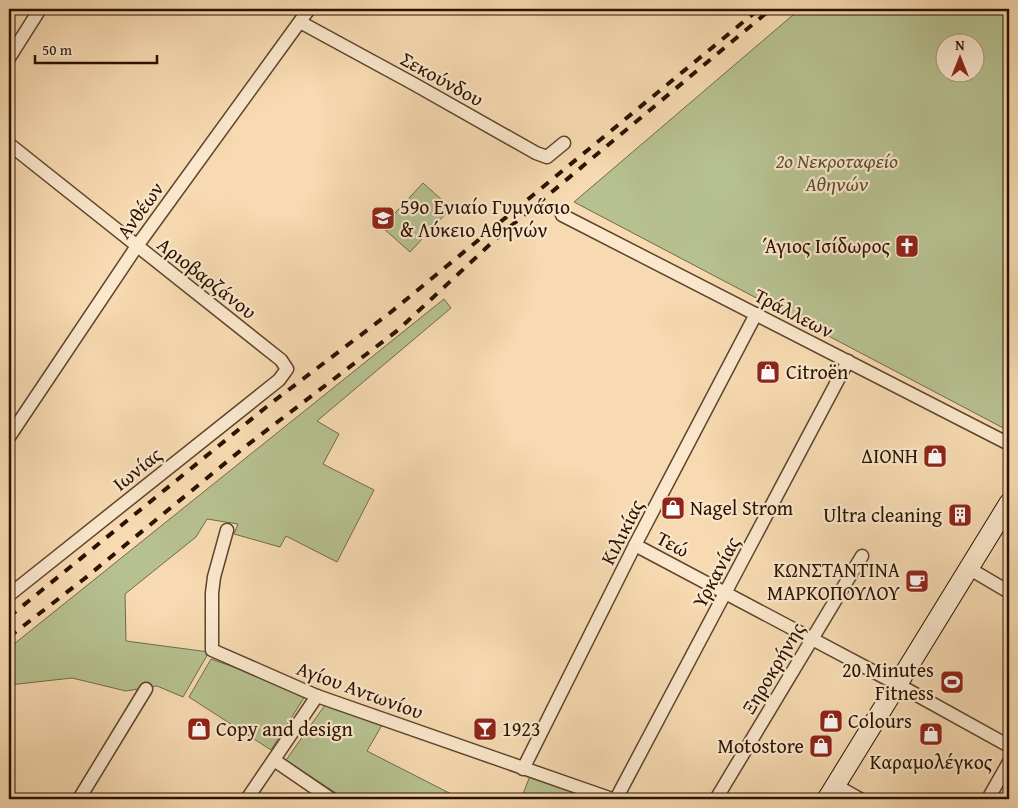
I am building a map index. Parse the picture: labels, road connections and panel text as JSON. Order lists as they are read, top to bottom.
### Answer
{
  "streets": {
    "street": [
      "Σεκούνδου",
      "Ανθέων",
      "Αριοβαρζάνου",
      "Τράλλεων",
      "Ιωνίας",
      "Κιλικίας",
      "Τεώ",
      "Υρκανίας",
      "Ξηροκρήνης",
      "Αγίου Αντωνίου"
    ]
  },
  "crossings": [
    ["Σεκούνδου", "Ανθέων"],
    ["Ανθέων", "Αριοβαρζάνου"],
    ["Αριοβαρζάνου", "Ιωνίας"],
    ["Τράλλεων", "Κιλικίας"],
    ["Τράλλεων", "Υρκανίας"],
    ["Κιλικίας", "Τεώ"],
    ["Κιλικίας", "Αγίου Αντωνίου"],
    ["Τεώ", "Υρκανίας"],
    ["Τεώ", "Ξηροκρήνης"]
  ],
  "parks": ["2ο Νεκροταφείο Αθηνών"],
  "places": {
    "school or university": ["59ο Ενιαίο Γυμνάσιο & Λύκειο Αθηνών"],
    "church": ["Άγιος Ισίδωρος"],
    "shop": [
      "Citroën",
      "ΔΙΟΝΗ",
      "Nagel Strom",
      "Colours",
      "Copy and design",
      "Καραμολέγκος",
      "Motostore"
    ],
    "building": ["Ultra cleaning"],
    "cafe": ["ΚΩΝΣΤΑΝΤΙΝΑ ΜΑΡΚΟΠΟΥΛΟΥ"],
    "sports": ["20 Μinutes Fitness"],
    "bar": ["1923"]
  },
  "scale_bar": "50 m",
  "north": "top"
}
